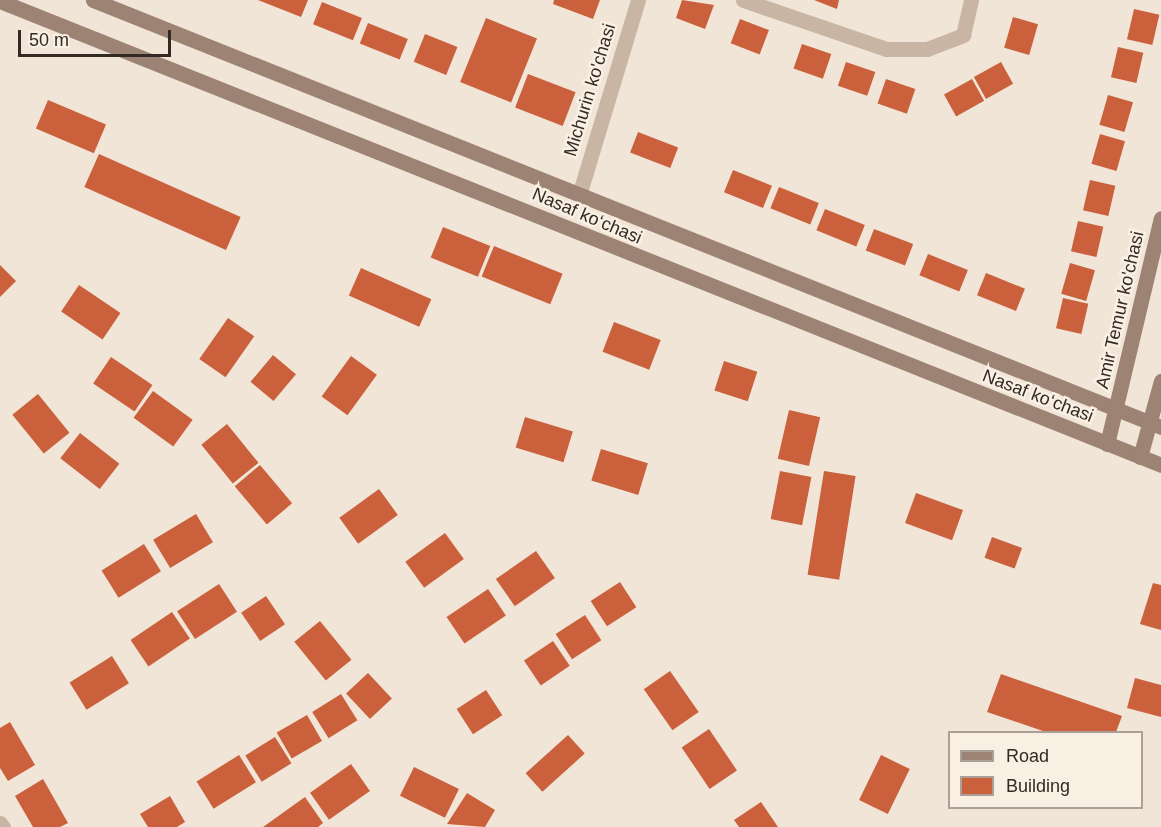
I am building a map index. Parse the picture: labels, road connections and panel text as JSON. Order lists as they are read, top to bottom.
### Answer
{
  "streets": {
    "main road": ["Nasaf ko‘chasi", "Amir Temur ko'chasi"],
    "street": ["Michurin ko'chasi"]
  },
  "crossings": [
    ["Michurin ko'chasi", "Nasaf ko‘chasi"],
    ["Nasaf ko‘chasi", "Amir Temur ko'chasi"]
  ],
  "legend": ["Road", "Building"],
  "scale_bar": "50 m"
}
